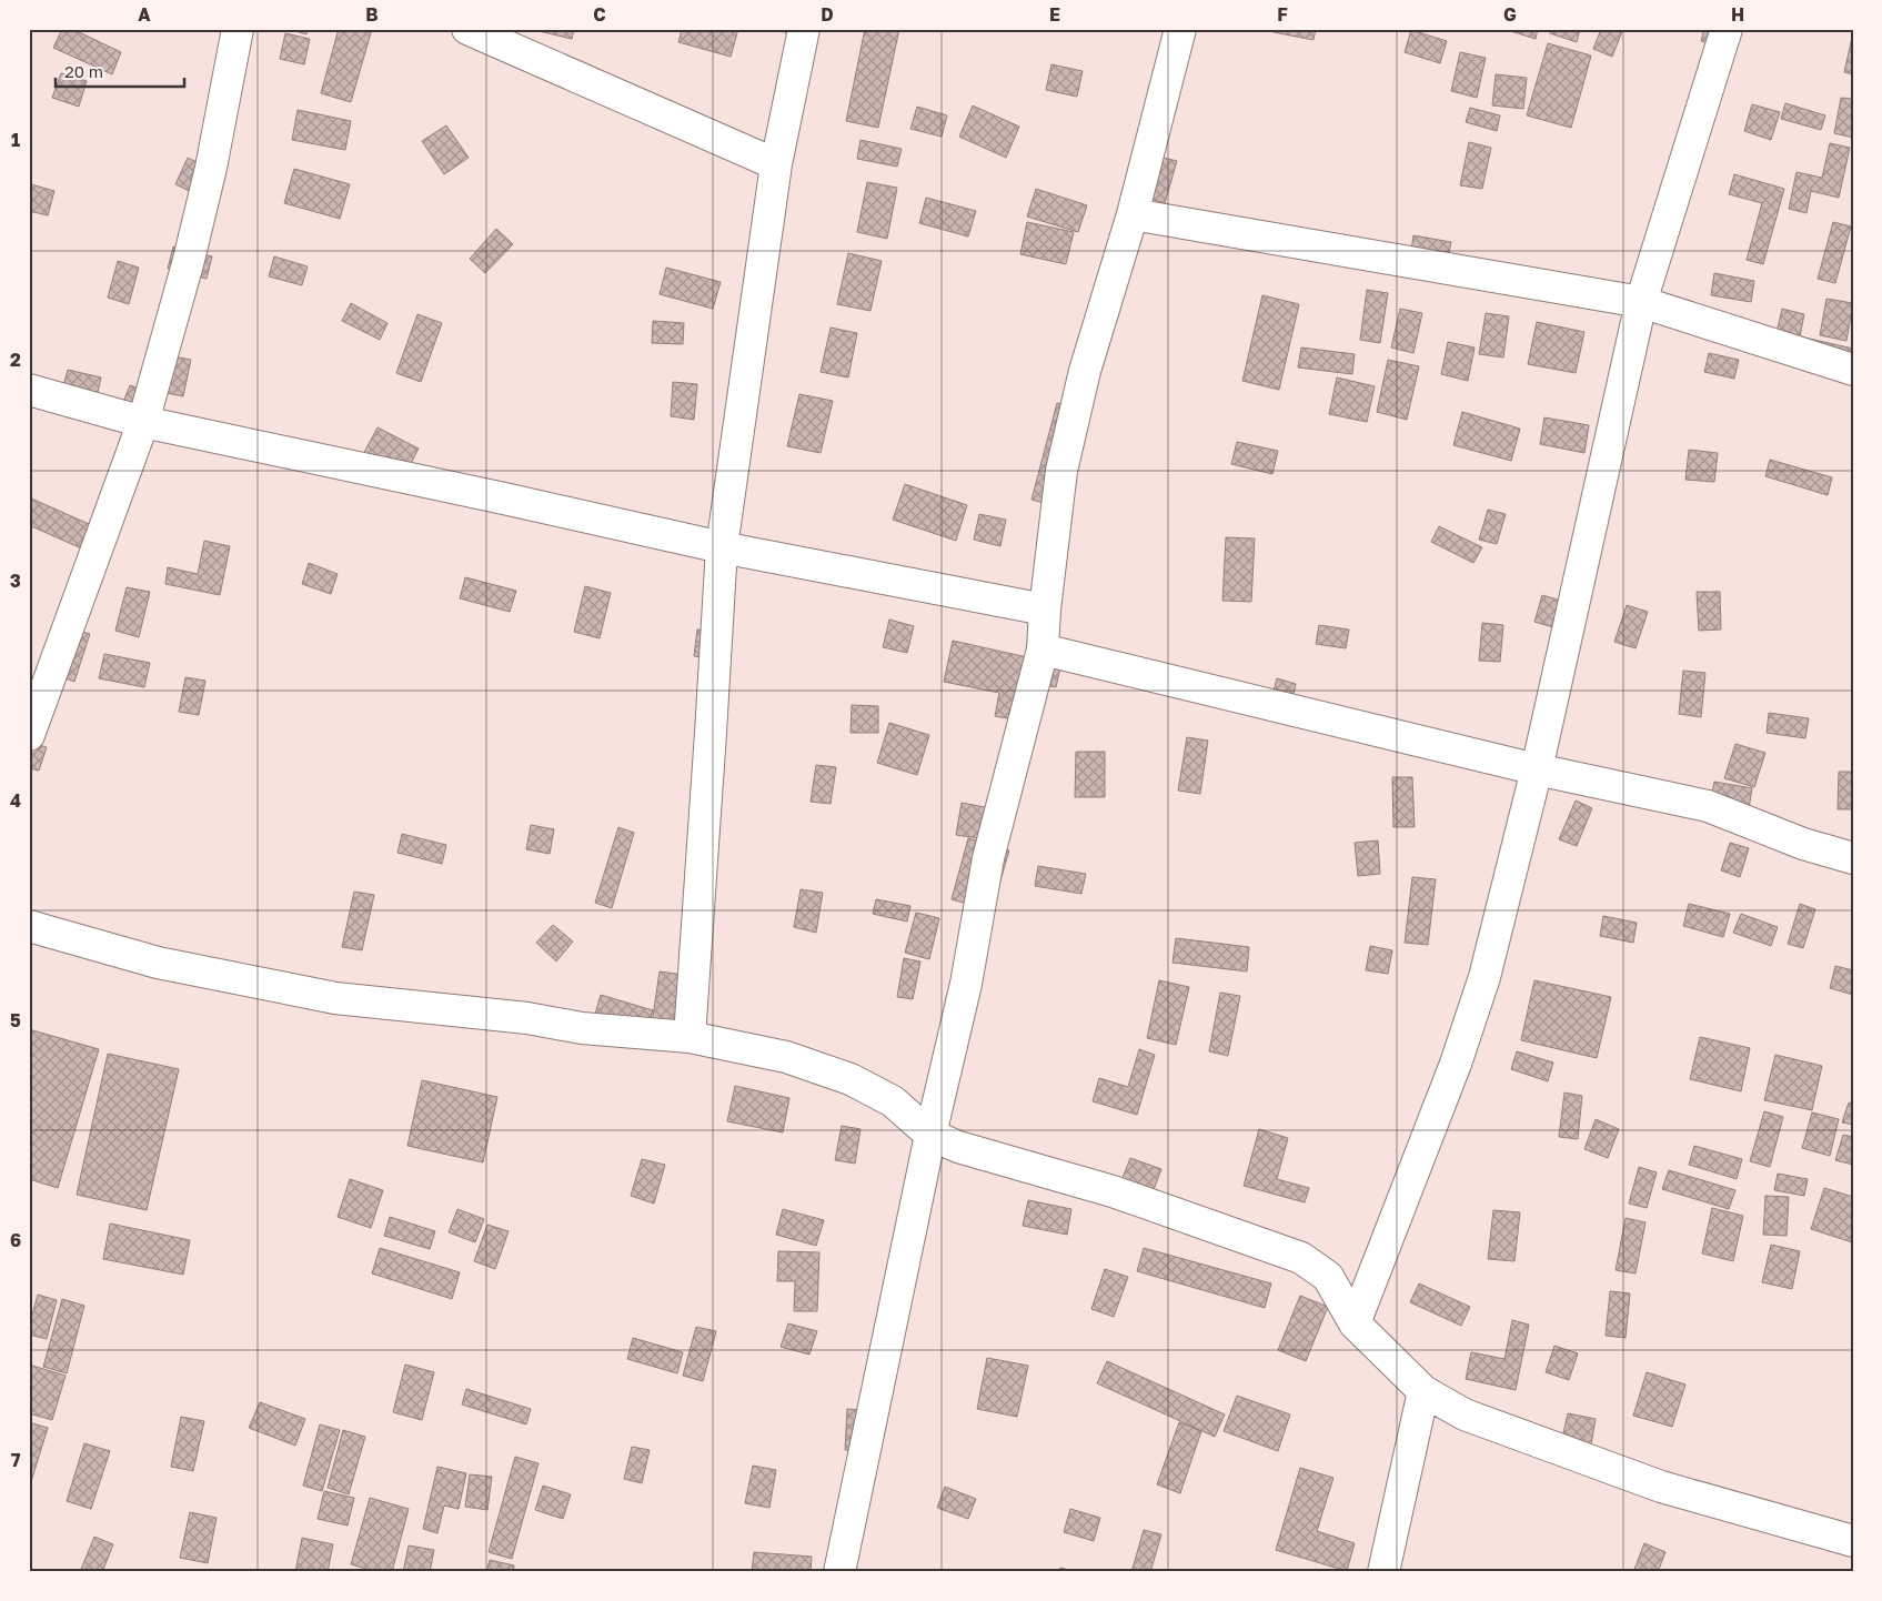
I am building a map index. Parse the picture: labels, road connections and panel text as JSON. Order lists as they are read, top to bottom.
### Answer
{
  "scale_bar": "20 m",
  "grid": {
    "columns": [
      "A",
      "B",
      "C",
      "D",
      "E",
      "F",
      "G",
      "H"
    ],
    "rows": [
      "1",
      "2",
      "3",
      "4",
      "5",
      "6",
      "7"
    ]
  }
}
